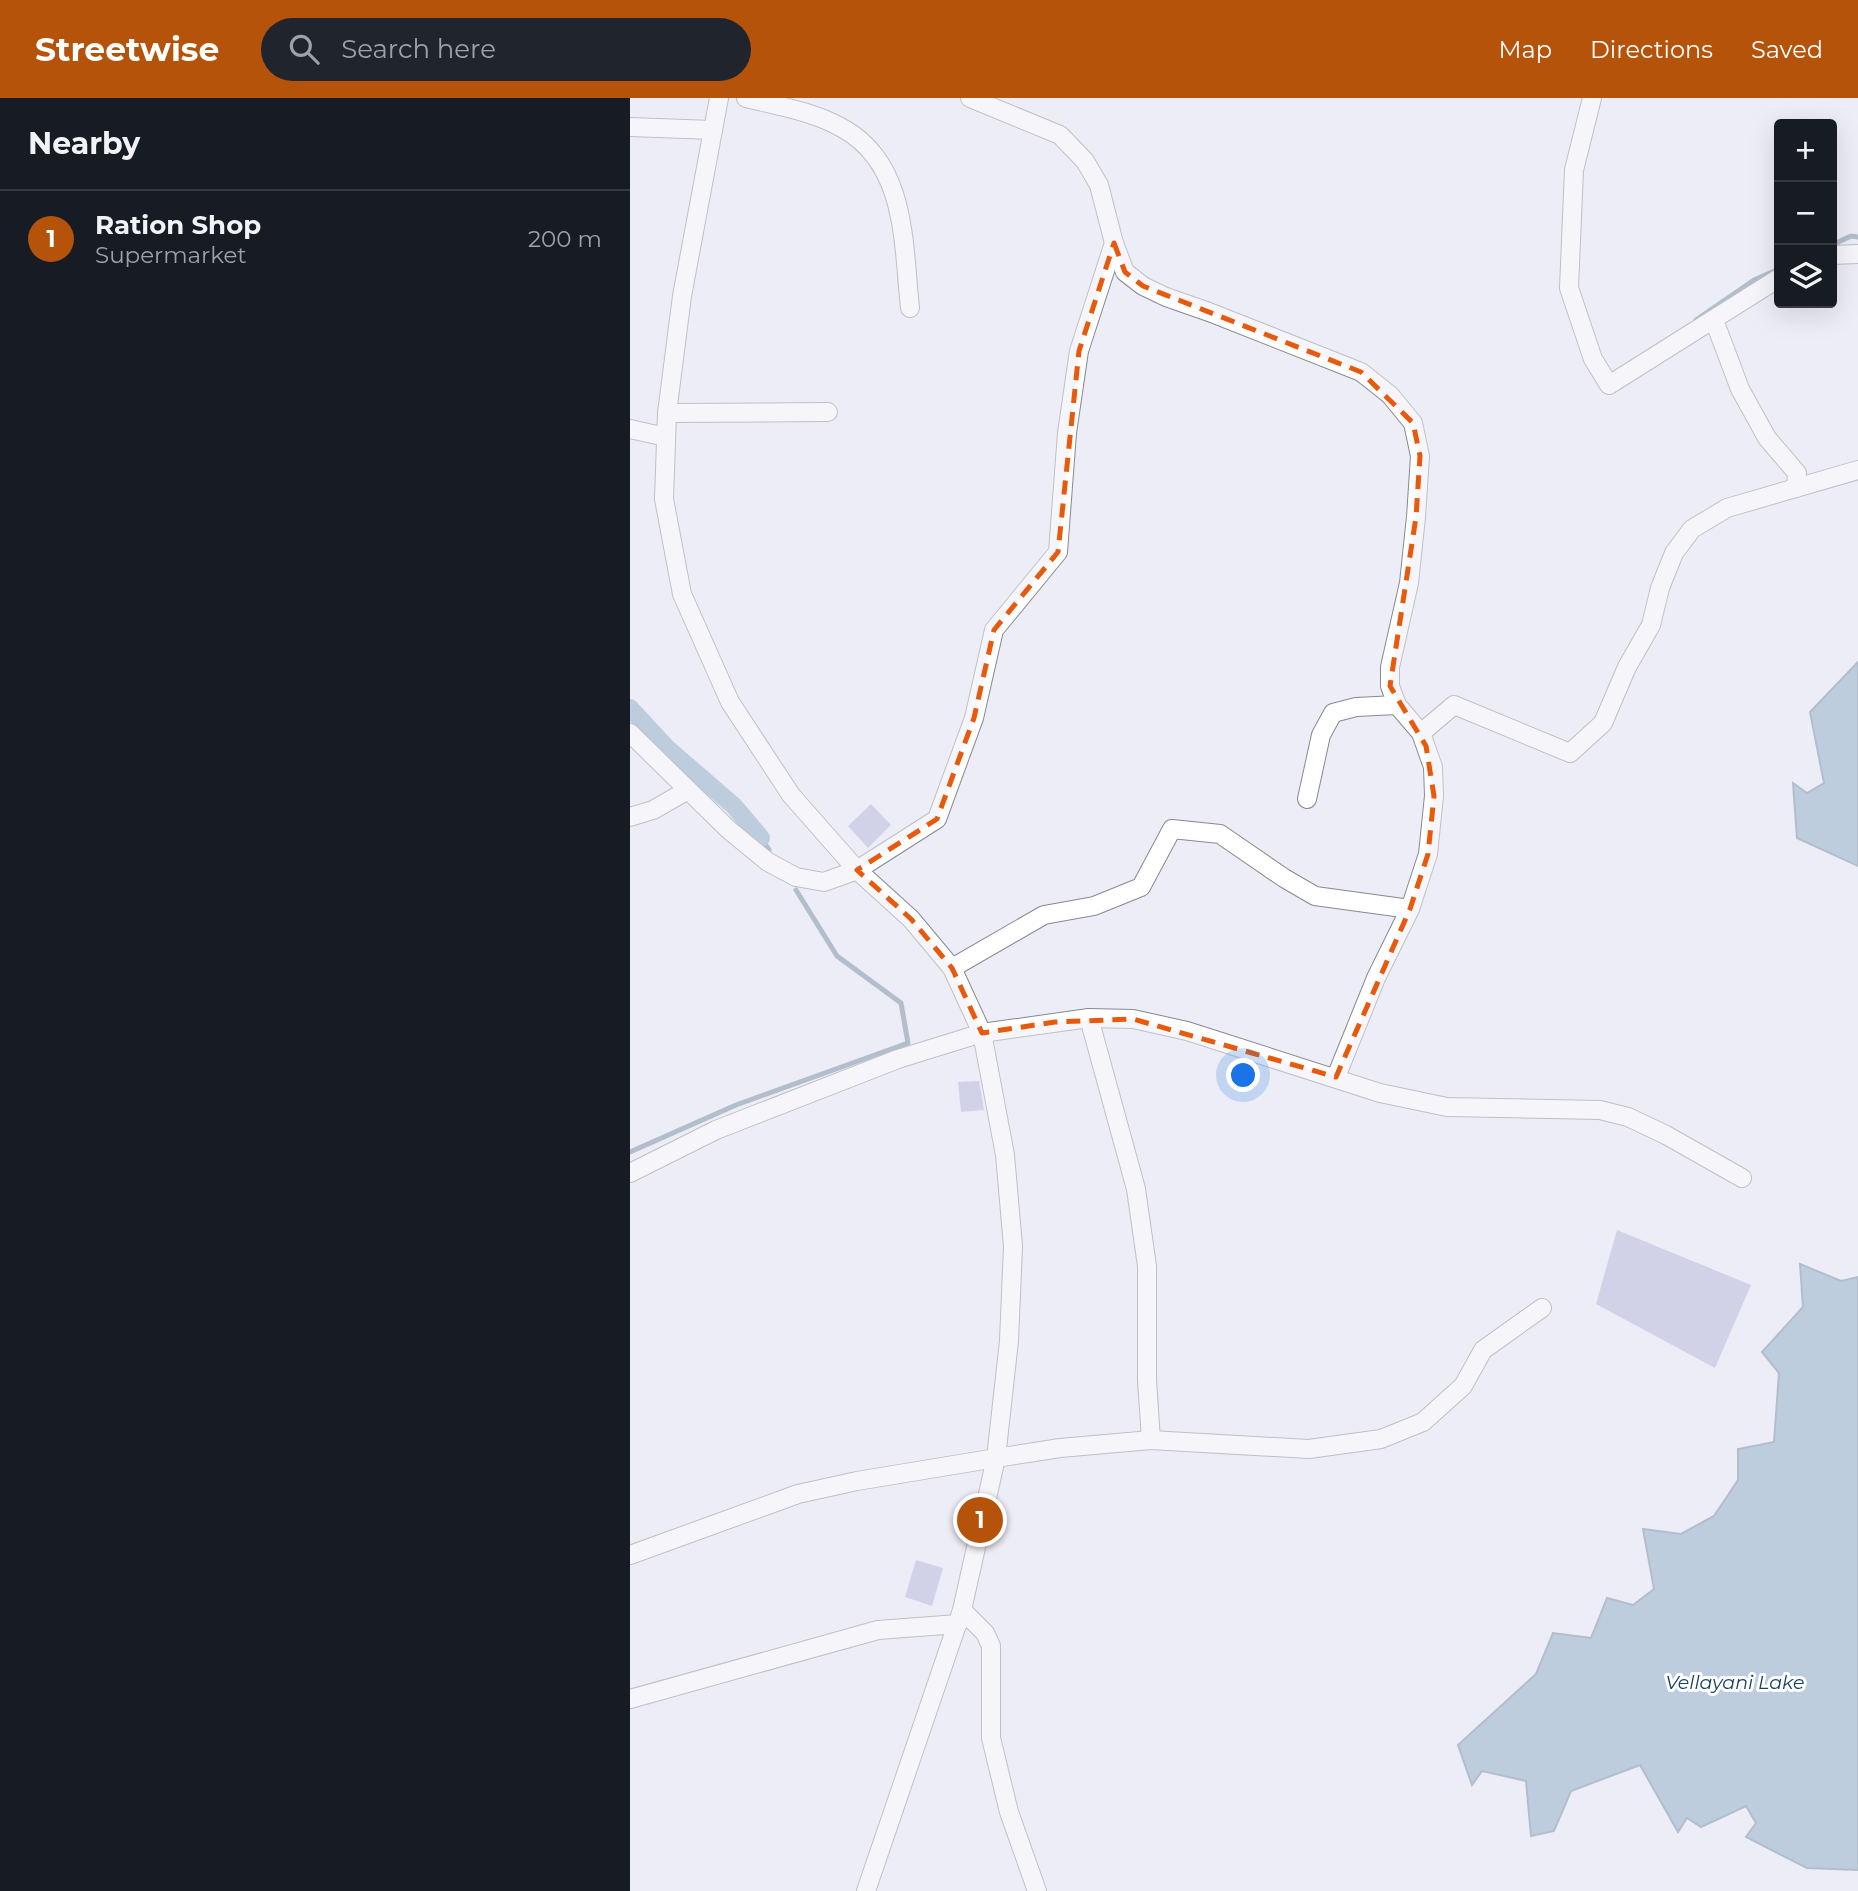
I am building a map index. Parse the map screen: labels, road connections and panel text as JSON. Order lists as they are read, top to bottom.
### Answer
{
  "water": ["Vellayani Lake"],
  "page": {
    "header": "Streetwise",
    "search": "Search here",
    "nav": ["Map", "Directions", "Saved"],
    "heading": "Nearby",
    "map_buttons": ["+", "−"],
    "list": [
      {
        "mark": "1",
        "name": "Ration Shop",
        "note": "Supermarket",
        "value": "200 m"
      }
    ],
    "pins": "1"
  }
}
